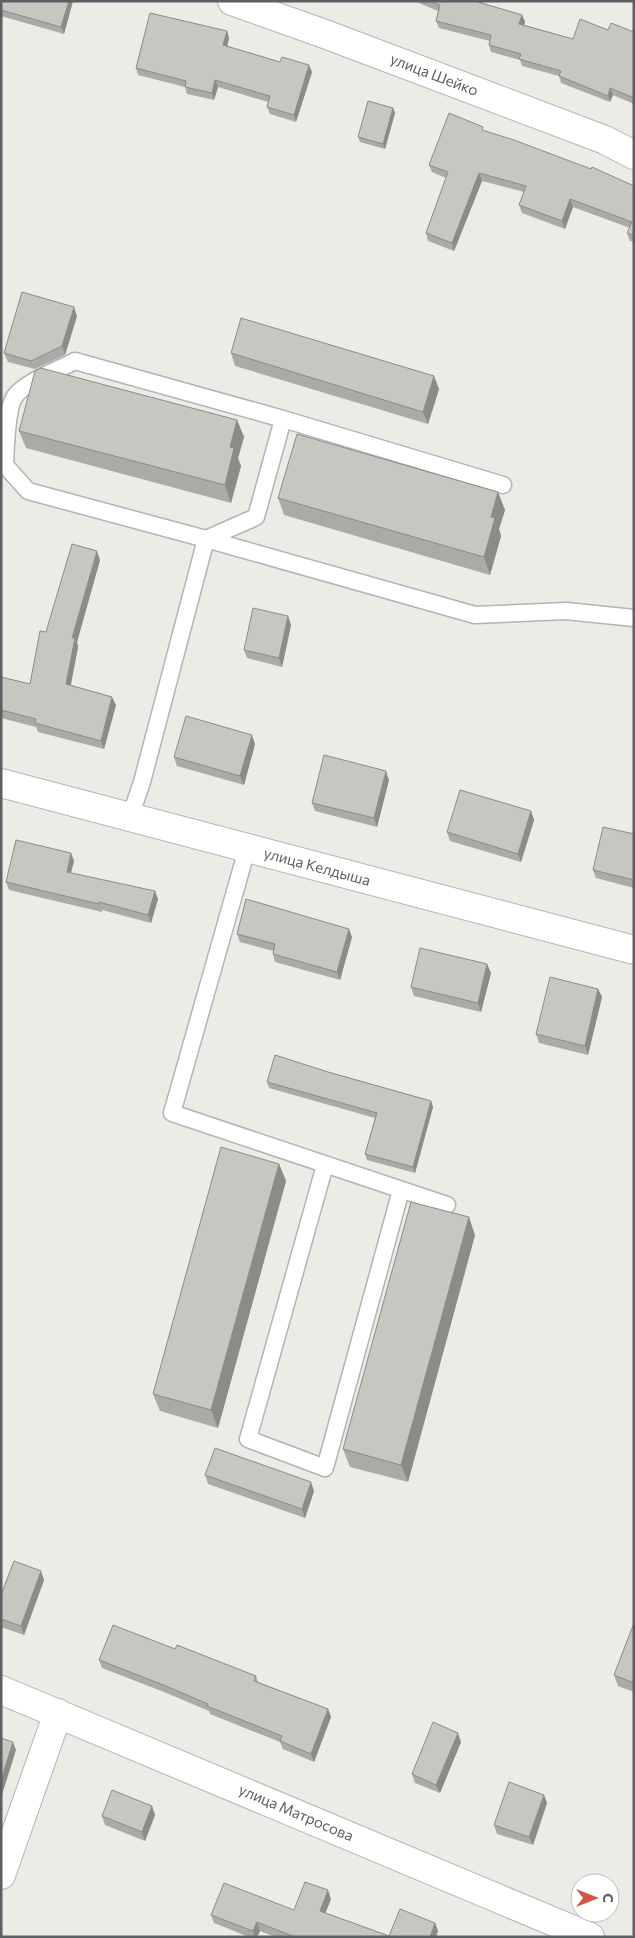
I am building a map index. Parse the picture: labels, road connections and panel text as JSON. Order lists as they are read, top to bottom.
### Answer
{
  "streets": {
    "street": ["улица Шейко", "улица Келдыша", "улица Матросова"]
  },
  "north": "right"
}
